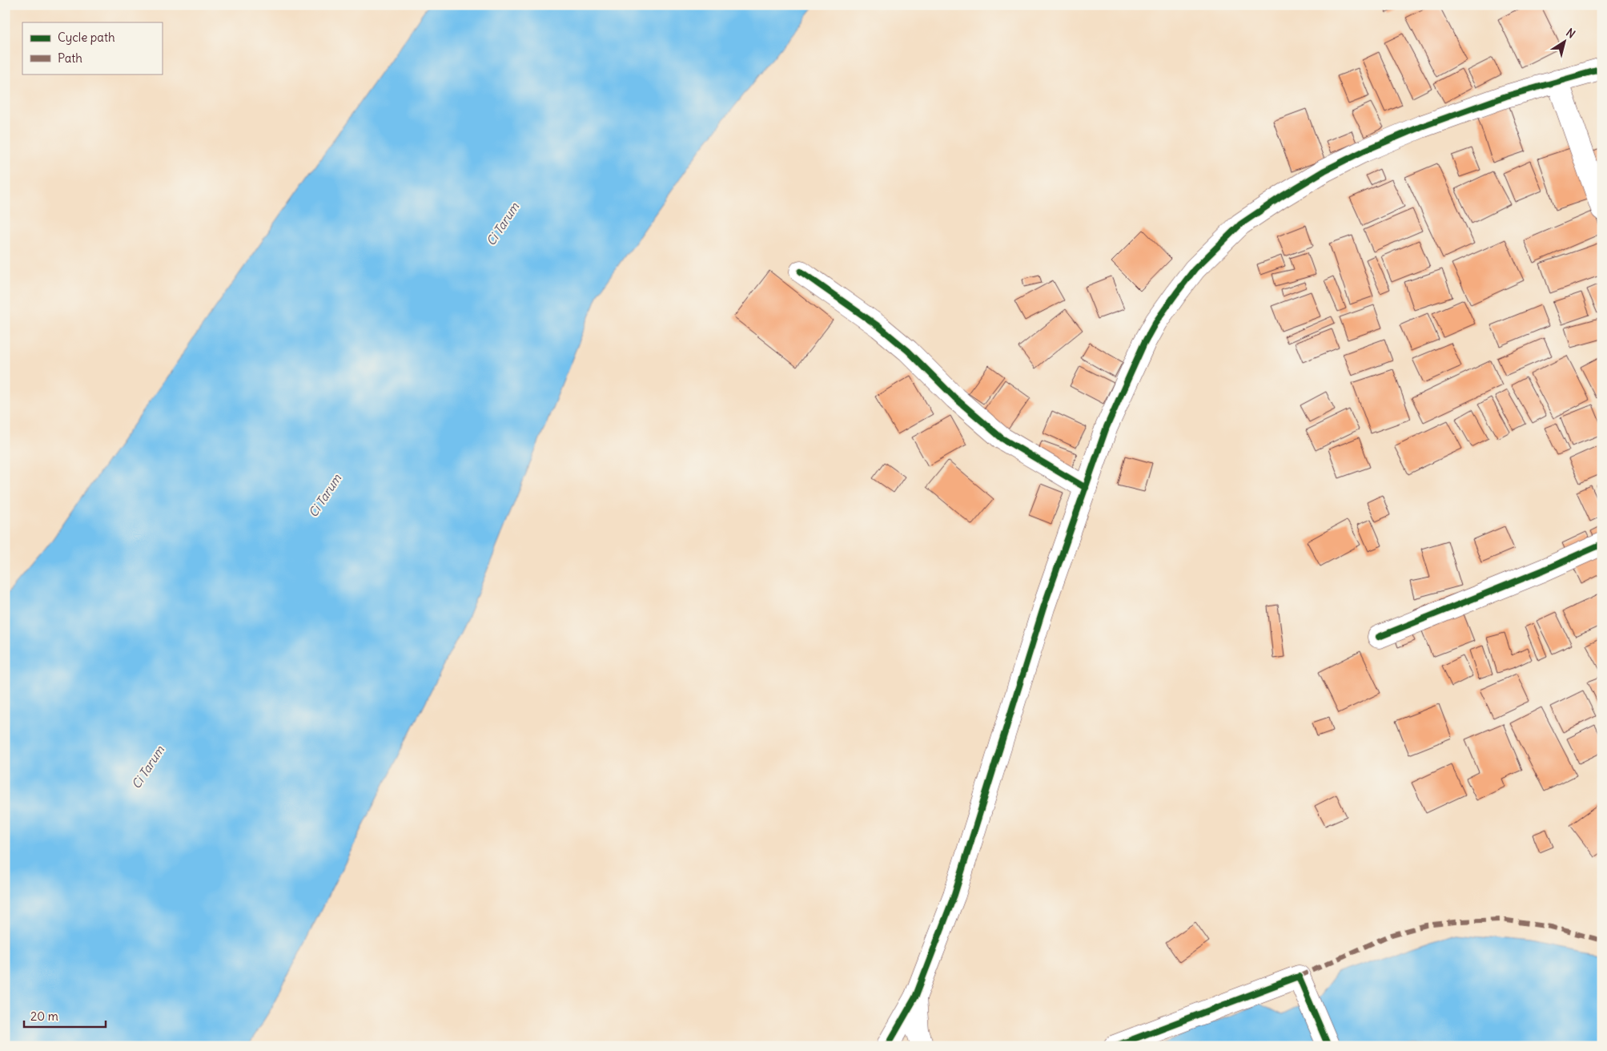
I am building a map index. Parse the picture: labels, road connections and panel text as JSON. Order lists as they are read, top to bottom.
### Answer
{
  "water": ["Ci Tarum"],
  "legend": ["Cycle path", "Path"],
  "scale_bar": "20 m",
  "north": "top right"
}
